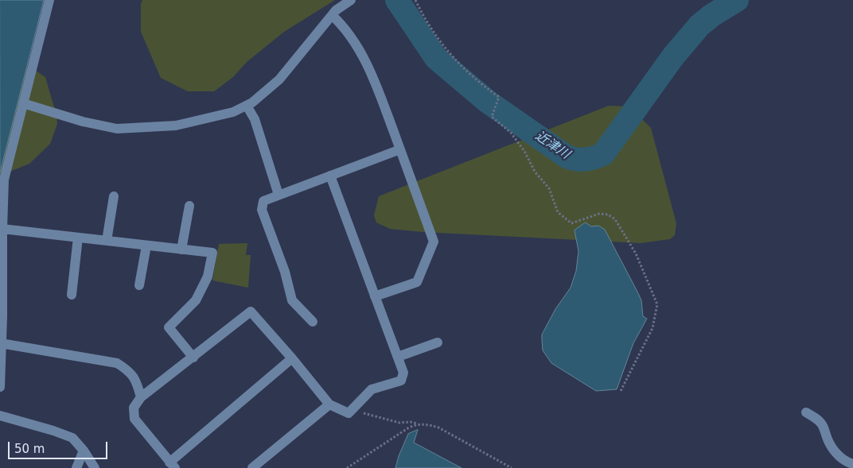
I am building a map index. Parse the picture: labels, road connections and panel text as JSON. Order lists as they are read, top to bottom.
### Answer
{
  "water": ["近津川"],
  "scale_bar": "50 m"
}
